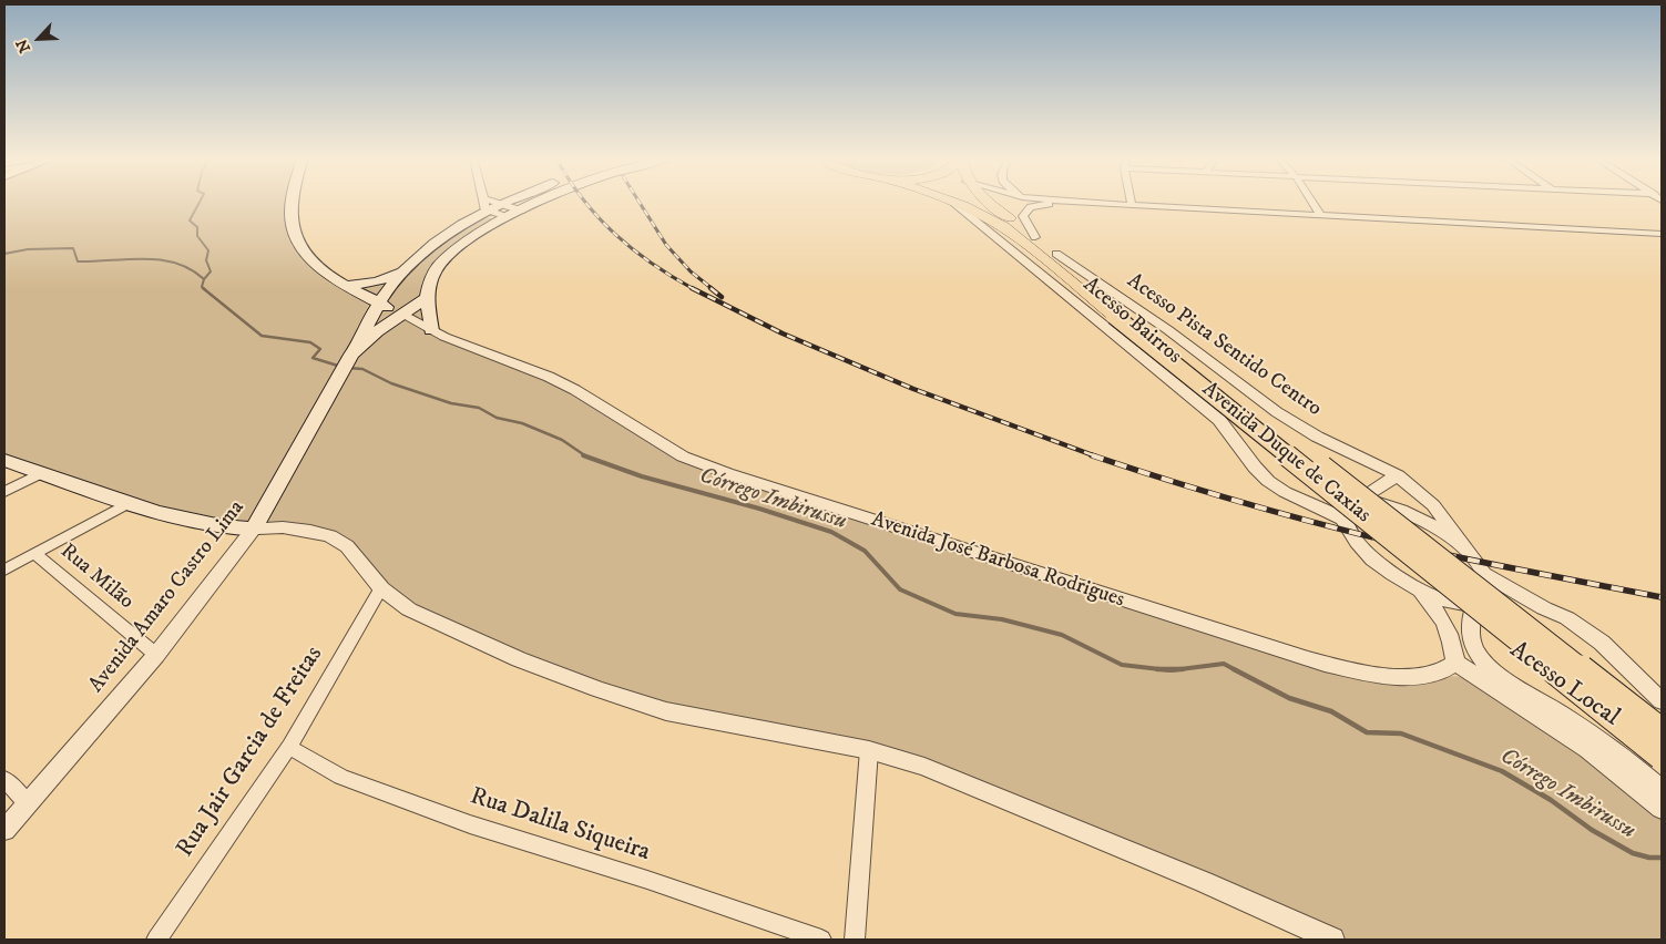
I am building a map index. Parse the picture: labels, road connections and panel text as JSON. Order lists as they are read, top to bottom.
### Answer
{
  "streets": {
    "main road": ["Avenida Duque de Caxias", "Avenida José Barbosa Rodrigues", "Avenida Amaro Castro Lima"],
    "street": [
      "Acesso Bairros",
      "Acesso Pista Sentido Centro",
      "Rua Milão",
      "Acesso Local",
      "Rua Jair Garcia de Freitas",
      "Rua Dalila Siqueira"
    ]
  },
  "crossings": [
    ["Acesso Pista Sentido Centro", "Avenida Duque de Caxias"],
    ["Avenida José Barbosa Rodrigues", "Avenida Amaro Castro Lima"],
    ["Rua Milão", "Avenida Amaro Castro Lima"],
    ["Rua Jair Garcia de Freitas", "Rua Dalila Siqueira"]
  ],
  "water": ["Córrego Imbirussu"],
  "north": "bottom left"
}
